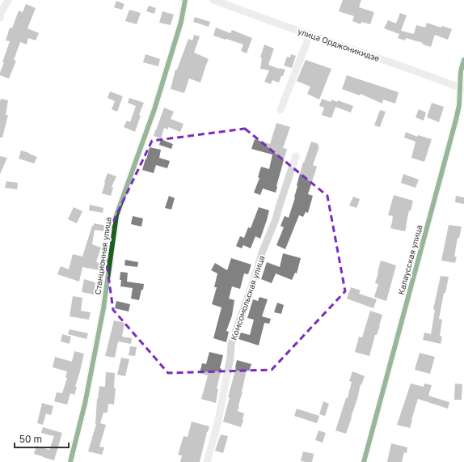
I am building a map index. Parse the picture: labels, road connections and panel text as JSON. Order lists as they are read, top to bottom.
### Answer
{
  "streets": {
    "street": [
      "улица Орджоникидзе",
      "Станционная улица",
      "Калаусская улица",
      "Комсомольская улица"
    ]
  },
  "crossings": [
    ["улица Орджоникидзе", "Калаусская улица"]
  ],
  "scale_bar": "50 m"
}
